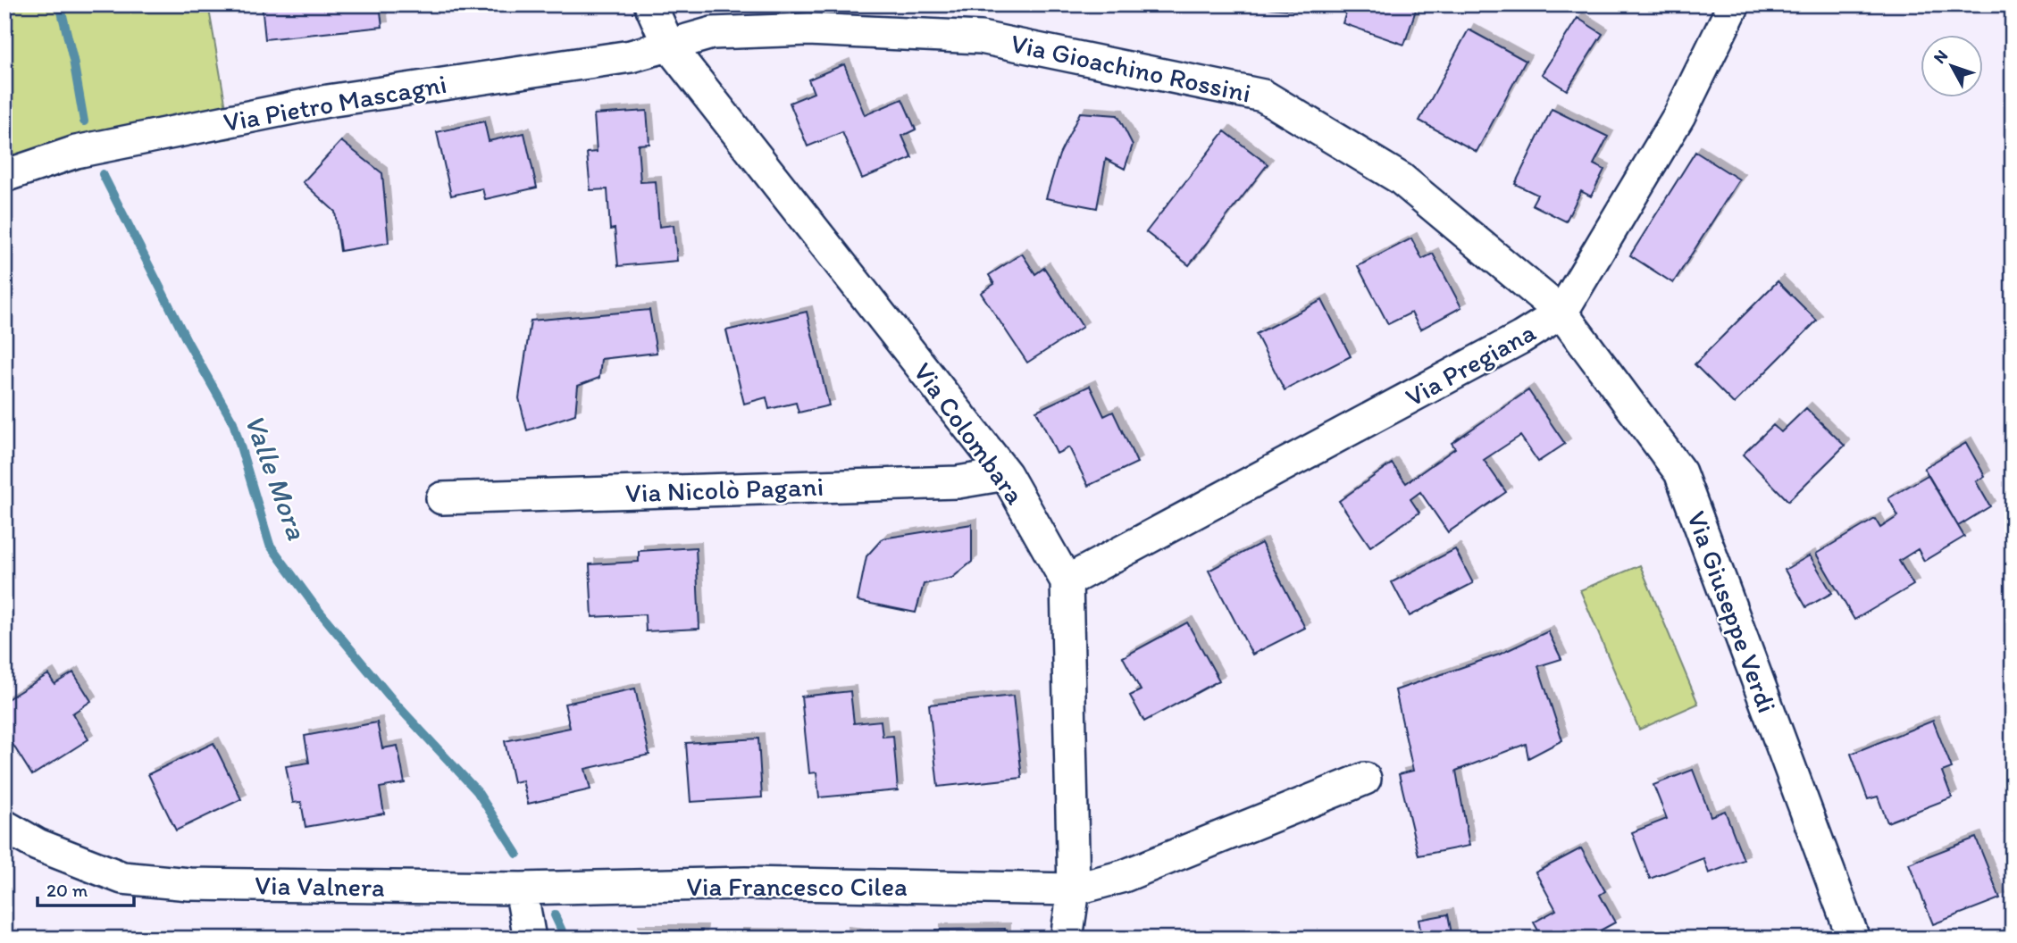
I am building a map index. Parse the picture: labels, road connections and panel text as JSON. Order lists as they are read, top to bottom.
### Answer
{
  "streets": {
    "street": [
      "Via Gioachino Rossini",
      "Via Pietro Mascagni",
      "Via Pregiana",
      "Via Colombara",
      "Via Nicolò Pagani",
      "Via Giuseppe Verdi",
      "Via Valnera",
      "Via Francesco Cilea"
    ]
  },
  "crossings": [
    ["Via Gioachino Rossini", "Via Pietro Mascagni"],
    ["Via Gioachino Rossini", "Via Pregiana"],
    ["Via Gioachino Rossini", "Via Colombara"],
    ["Via Gioachino Rossini", "Via Giuseppe Verdi"],
    ["Via Pietro Mascagni", "Via Colombara"],
    ["Via Pregiana", "Via Colombara"],
    ["Via Pregiana", "Via Giuseppe Verdi"],
    ["Via Colombara", "Via Nicolò Pagani"],
    ["Via Colombara", "Via Francesco Cilea"],
    ["Via Valnera", "Via Francesco Cilea"]
  ],
  "water": ["Valle Mora"],
  "scale_bar": "20 m",
  "north": "top left"
}
